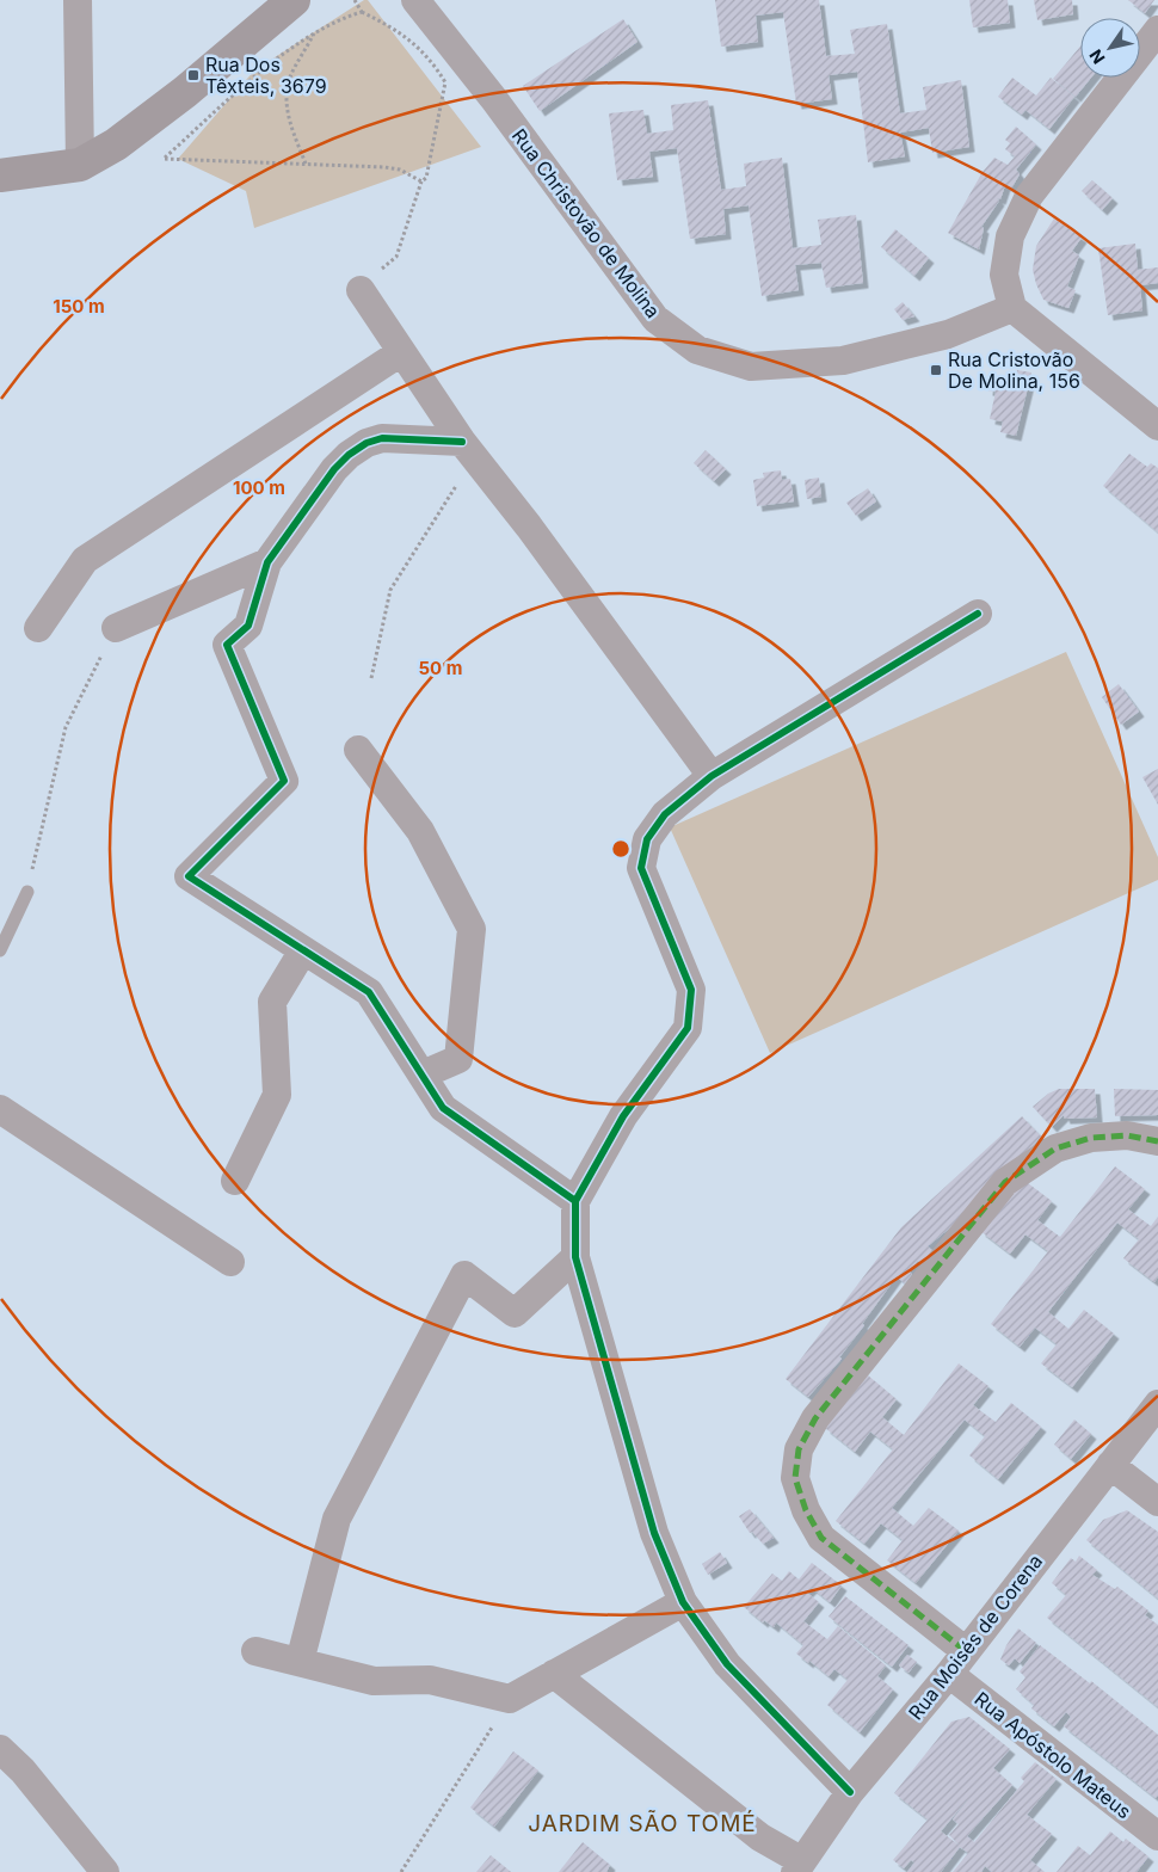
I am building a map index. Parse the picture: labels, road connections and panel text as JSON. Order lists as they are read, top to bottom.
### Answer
{
  "streets": {
    "street": ["Rua Christovão de Molina", "Rua Moisés de Corena", "Rua Apóstolo Mateus"]
  },
  "crossings": [
    ["Rua Moisés de Corena", "Rua Apóstolo Mateus"]
  ],
  "districts": ["JARDIM SÃO TOMÉ"],
  "places": {
    "transit": ["Rua Dos Têxteis, 3679", "Rua Cristovão De Molina, 156"]
  },
  "north": "bottom left",
  "rings": ["150 m", "100 m", "50 m"]
}
